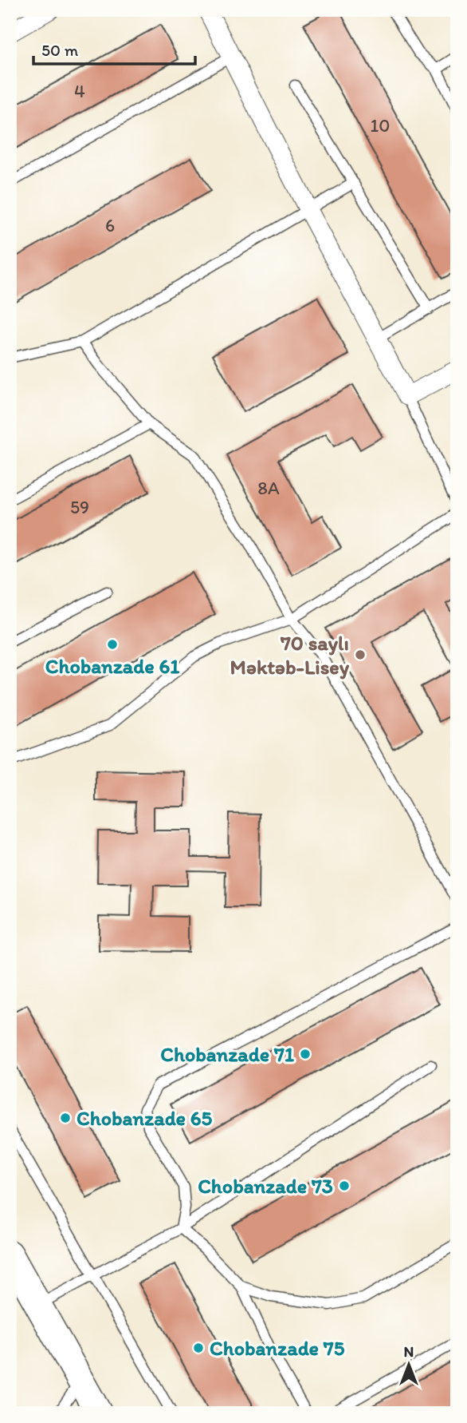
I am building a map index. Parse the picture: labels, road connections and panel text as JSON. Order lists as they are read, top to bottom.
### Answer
{
  "places": [
    "Chobanzade 61",
    "70 saylı Məktəb-Lisey",
    "Chobanzade 71",
    "Chobanzade 65",
    "Chobanzade 73",
    "Chobanzade 75"
  ],
  "house_numbers": [
    "4",
    "10",
    "6",
    "8A",
    "59"
  ],
  "scale_bar": "50 m",
  "north": "top"
}
